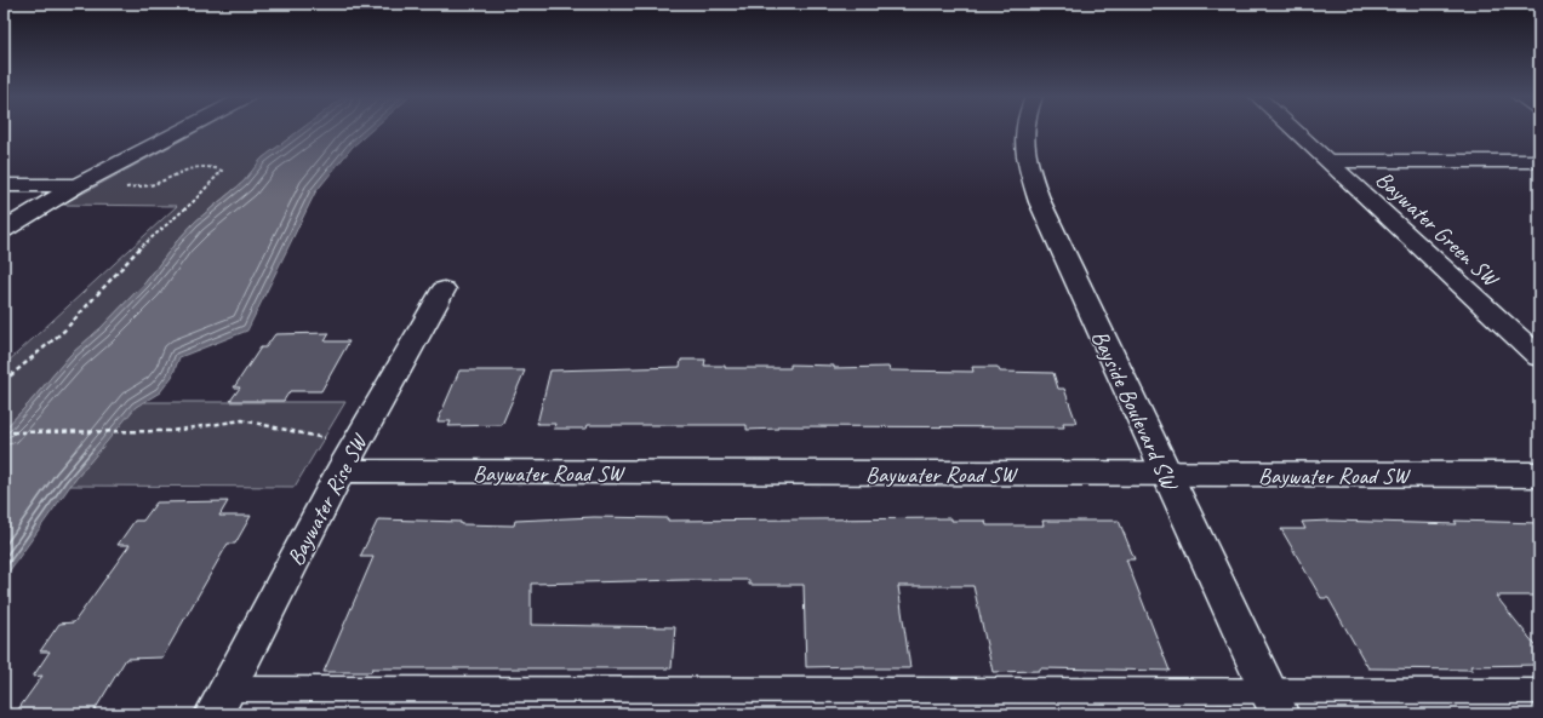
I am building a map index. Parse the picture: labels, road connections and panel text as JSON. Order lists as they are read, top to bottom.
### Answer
{
  "streets": {
    "street": [
      "Baywater Green SW",
      "Bayside Boulevard SW",
      "Baywater Road SW",
      "Baywater Rise SW"
    ]
  },
  "crossings": [
    ["Bayside Boulevard SW", "Baywater Road SW"],
    ["Baywater Road SW", "Baywater Rise SW"]
  ]
}
